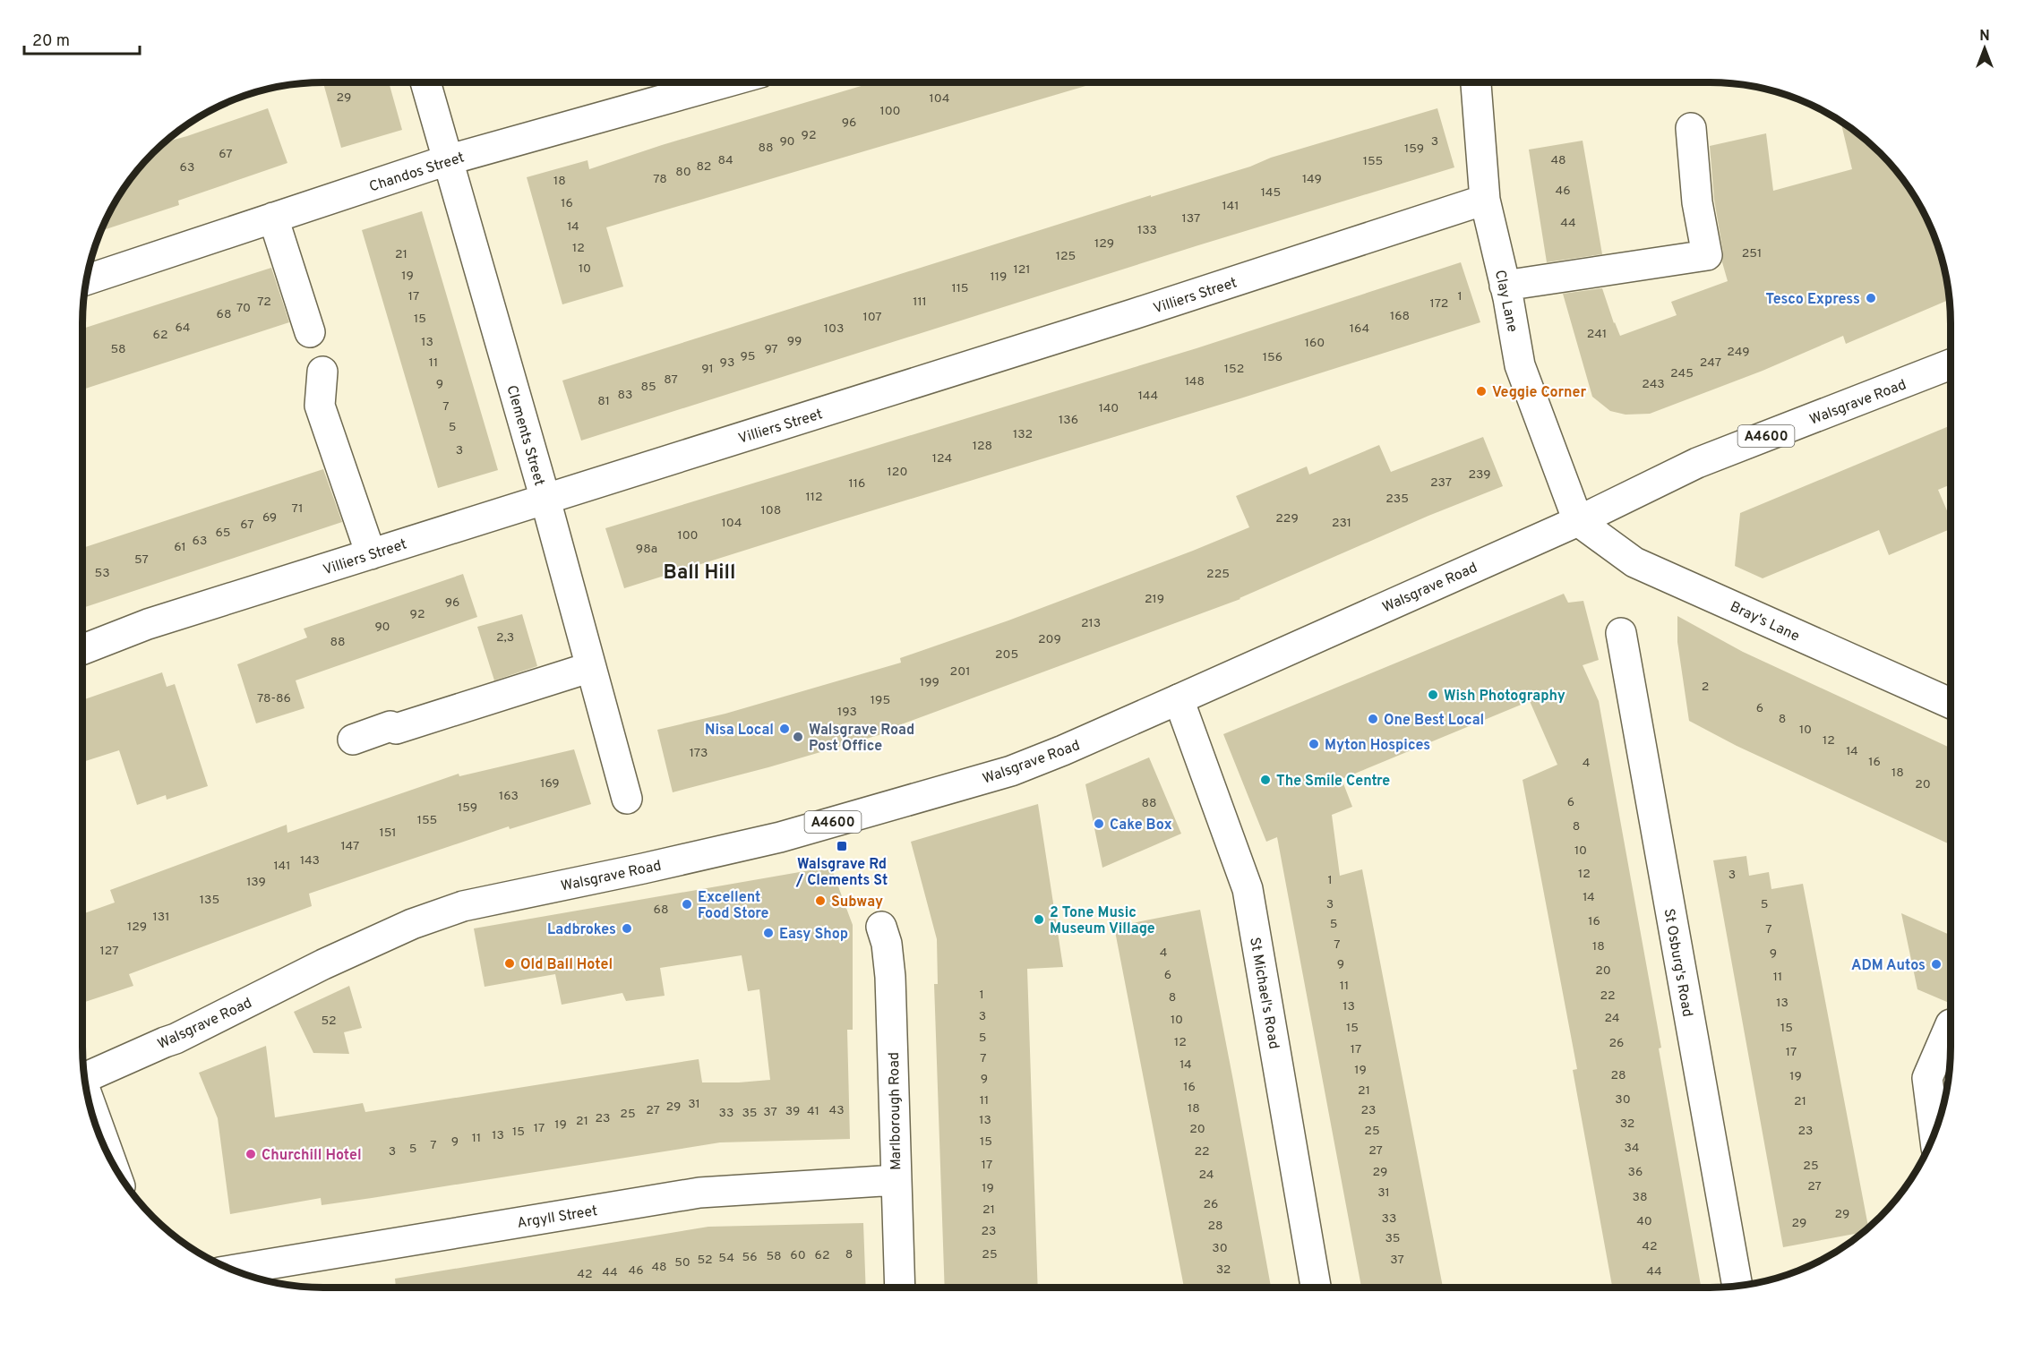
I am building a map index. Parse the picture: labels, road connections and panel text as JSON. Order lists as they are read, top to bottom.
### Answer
{
  "streets": {
    "main road": [
      "Chandos Street",
      "Villiers Street",
      "Clay Lane",
      "Walsgrave Road",
      "Clements Street",
      "A4600",
      "Bray's Lane",
      "St Osburg's Road",
      "St Michael's Road",
      "Marlborough Road",
      "Argyll Street"
    ]
  },
  "crossings": [
    ["Chandos Street", "Clements Street"],
    ["Villiers Street", "Clay Lane"],
    ["Villiers Street", "Clements Street"],
    ["Clay Lane", "Walsgrave Road"],
    ["Clay Lane", "Bray's Lane"],
    ["Walsgrave Road", "Bray's Lane"],
    ["Walsgrave Road", "St Michael's Road"],
    ["Marlborough Road", "Argyll Street"]
  ],
  "districts": ["Ball Hill"],
  "places": {
    "other": [
      "Tesco Express",
      "Veggie Corner",
      "Wish Photography",
      "One Best Local",
      "Nisa Local",
      "Walsgrave Road Post Office",
      "Myton Hospices",
      "The Smile Centre",
      "Cake Box",
      "Subway",
      "Excellent Food Store",
      "2 Tone Music Museum Village",
      "Ladbrokes",
      "Easy Shop",
      "Old Ball Hotel",
      "ADM Autos",
      "Churchill Hotel"
    ],
    "transit": ["Walsgrave Rd / Clements St"]
  },
  "house_numbers": [
    "29",
    "104",
    "100",
    "96",
    "92",
    "90",
    "3",
    "88",
    "159",
    "67",
    "84",
    "48",
    "155",
    "82",
    "63",
    "80",
    "78",
    "149",
    "18",
    "46",
    "145",
    "16",
    "141",
    "137",
    "44",
    "14",
    "133",
    "129",
    "12",
    "251",
    "21",
    "125",
    "10",
    "121",
    "19",
    "119",
    "115",
    "17",
    "1",
    "72",
    "111",
    "172",
    "70",
    "68",
    "168",
    "107",
    "15",
    "64",
    "103",
    "164",
    "241",
    "62",
    "99",
    "13",
    "160",
    "58",
    "97",
    "249",
    "95",
    "156",
    "11",
    "93",
    "247",
    "91",
    "152",
    "245",
    "87",
    "148",
    "9",
    "243",
    "85",
    "83",
    "144",
    "81",
    "7",
    "140",
    "136",
    "5",
    "132",
    "128",
    "3",
    "124",
    "120",
    "239",
    "237",
    "116",
    "112",
    "235",
    "71",
    "108",
    "69",
    "229",
    "104",
    "231",
    "67",
    "65",
    "100",
    "63",
    "61",
    "98a",
    "57",
    "53",
    "225",
    "219",
    "96",
    "92",
    "213",
    "90",
    "2,3",
    "209",
    "88",
    "205",
    "201",
    "199",
    "2",
    "78-86",
    "195",
    "6",
    "193",
    "8",
    "10",
    "12",
    "14",
    "173",
    "16",
    "4",
    "18",
    "169",
    "20",
    "163",
    "6",
    "88",
    "159",
    "155",
    "8",
    "151",
    "147",
    "10",
    "143",
    "141",
    "12",
    "3",
    "1",
    "139",
    "14",
    "135",
    "3",
    "5",
    "68",
    "131",
    "16",
    "5",
    "129",
    "7",
    "7",
    "18",
    "127",
    "4",
    "9",
    "9",
    "20",
    "6",
    "11",
    "11",
    "1",
    "22",
    "8",
    "13",
    "13",
    "3",
    "24",
    "10",
    "52",
    "15",
    "15",
    "5",
    "12",
    "26",
    "17",
    "17",
    "7",
    "14",
    "19",
    "28",
    "19",
    "9",
    "16",
    "21",
    "30",
    "11",
    "21",
    "31",
    "29",
    "18",
    "27",
    "43",
    "23",
    "39",
    "41",
    "37",
    "33",
    "35",
    "25",
    "23",
    "13",
    "21",
    "32",
    "19",
    "17",
    "20",
    "25",
    "23",
    "15",
    "13",
    "11",
    "9",
    "15",
    "7",
    "34",
    "5",
    "27",
    "3",
    "22",
    "17",
    "25",
    "29",
    "36",
    "24",
    "27",
    "19",
    "31",
    "38",
    "26",
    "21",
    "29",
    "33",
    "40",
    "29",
    "28",
    "23",
    "35",
    "42",
    "30",
    "8",
    "25",
    "60",
    "62",
    "58",
    "56",
    "54",
    "52",
    "37",
    "50",
    "48",
    "32",
    "46",
    "44",
    "44",
    "42"
  ],
  "scale_bar": "20 m",
  "north": "top"
}
